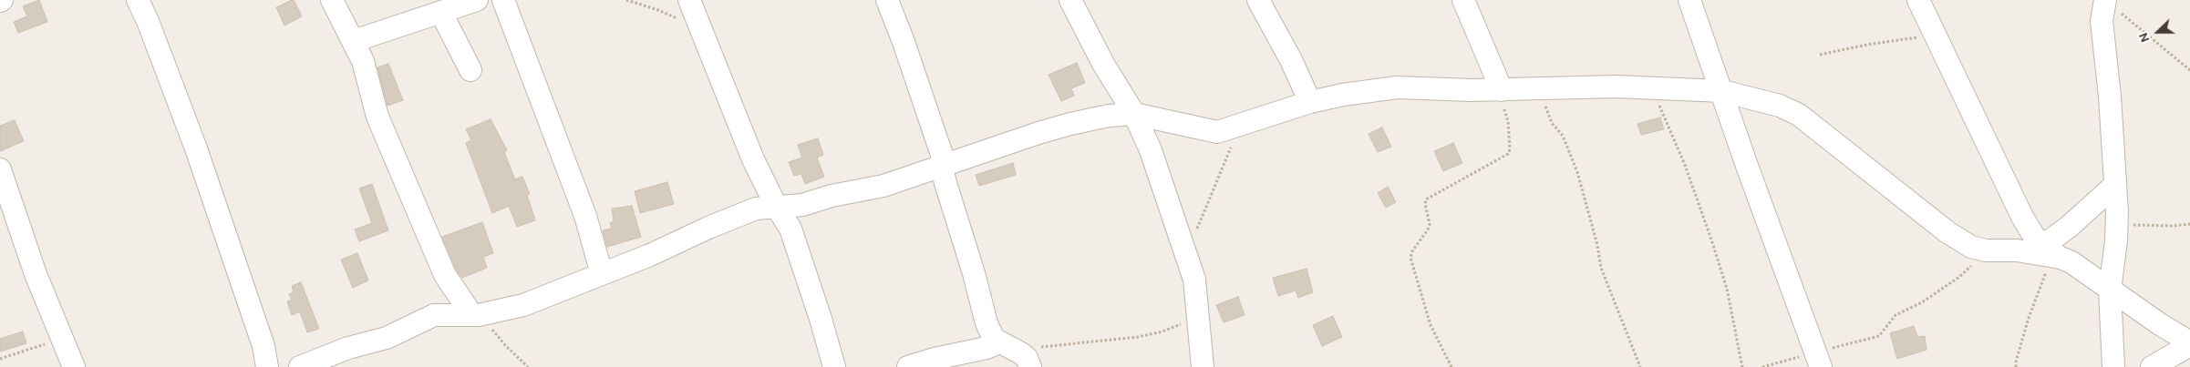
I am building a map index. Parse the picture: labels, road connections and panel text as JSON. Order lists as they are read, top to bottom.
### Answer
{
  "north": "left"
}
